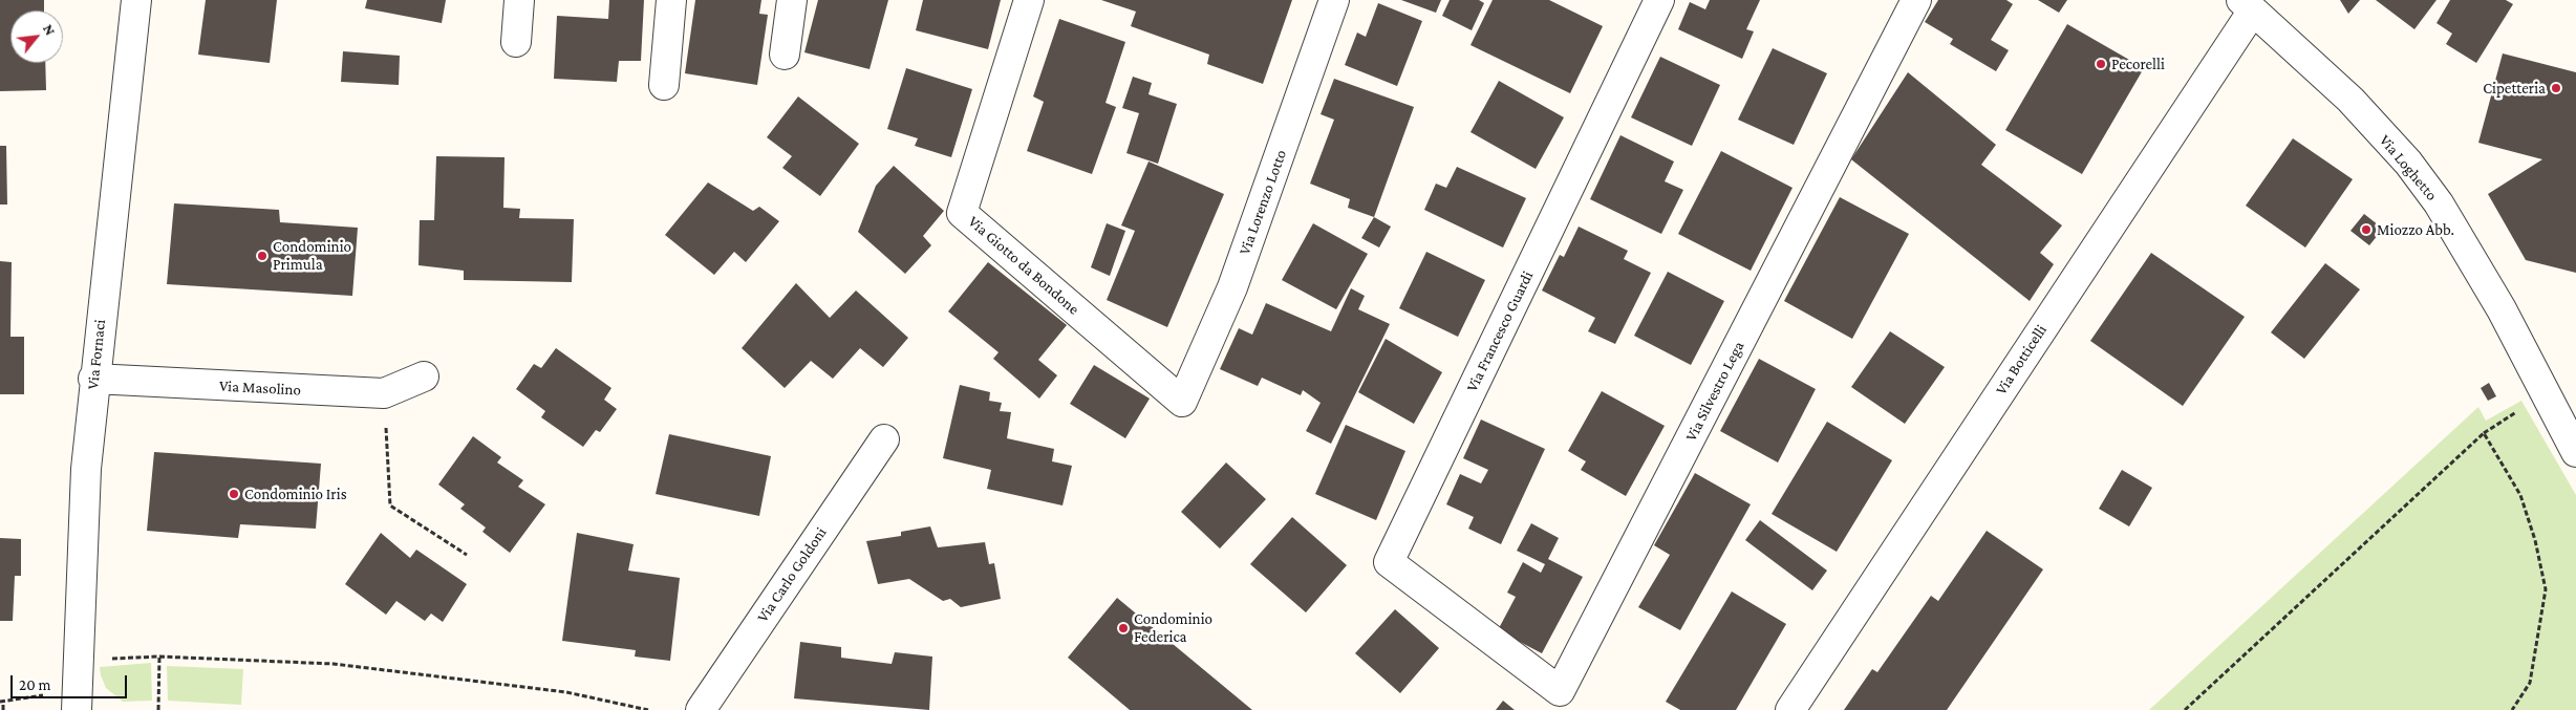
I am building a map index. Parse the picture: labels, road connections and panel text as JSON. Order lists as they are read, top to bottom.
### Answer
{
  "streets": {
    "street": [
      "Via Loghetto",
      "Via Lorenzo Lotto",
      "Via Giotto da Bondone",
      "Via Francesco Guardi",
      "Via Fornaci",
      "Via Botticelli",
      "Via Masolino",
      "Via Silvestro Lega",
      "Via Carlo Goldoni"
    ]
  },
  "crossings": [
    ["Via Loghetto", "Via Botticelli"],
    ["Via Lorenzo Lotto", "Via Giotto da Bondone"],
    ["Via Francesco Guardi", "Via Silvestro Lega"],
    ["Via Fornaci", "Via Masolino"]
  ],
  "places": [
    "Pecorelli",
    "Cipetteria",
    "Miozzo Abb.",
    "Condominio Primula",
    "Condominio Iris",
    "Condominio Federica"
  ],
  "scale_bar": "20 m",
  "north": "top right"
}
